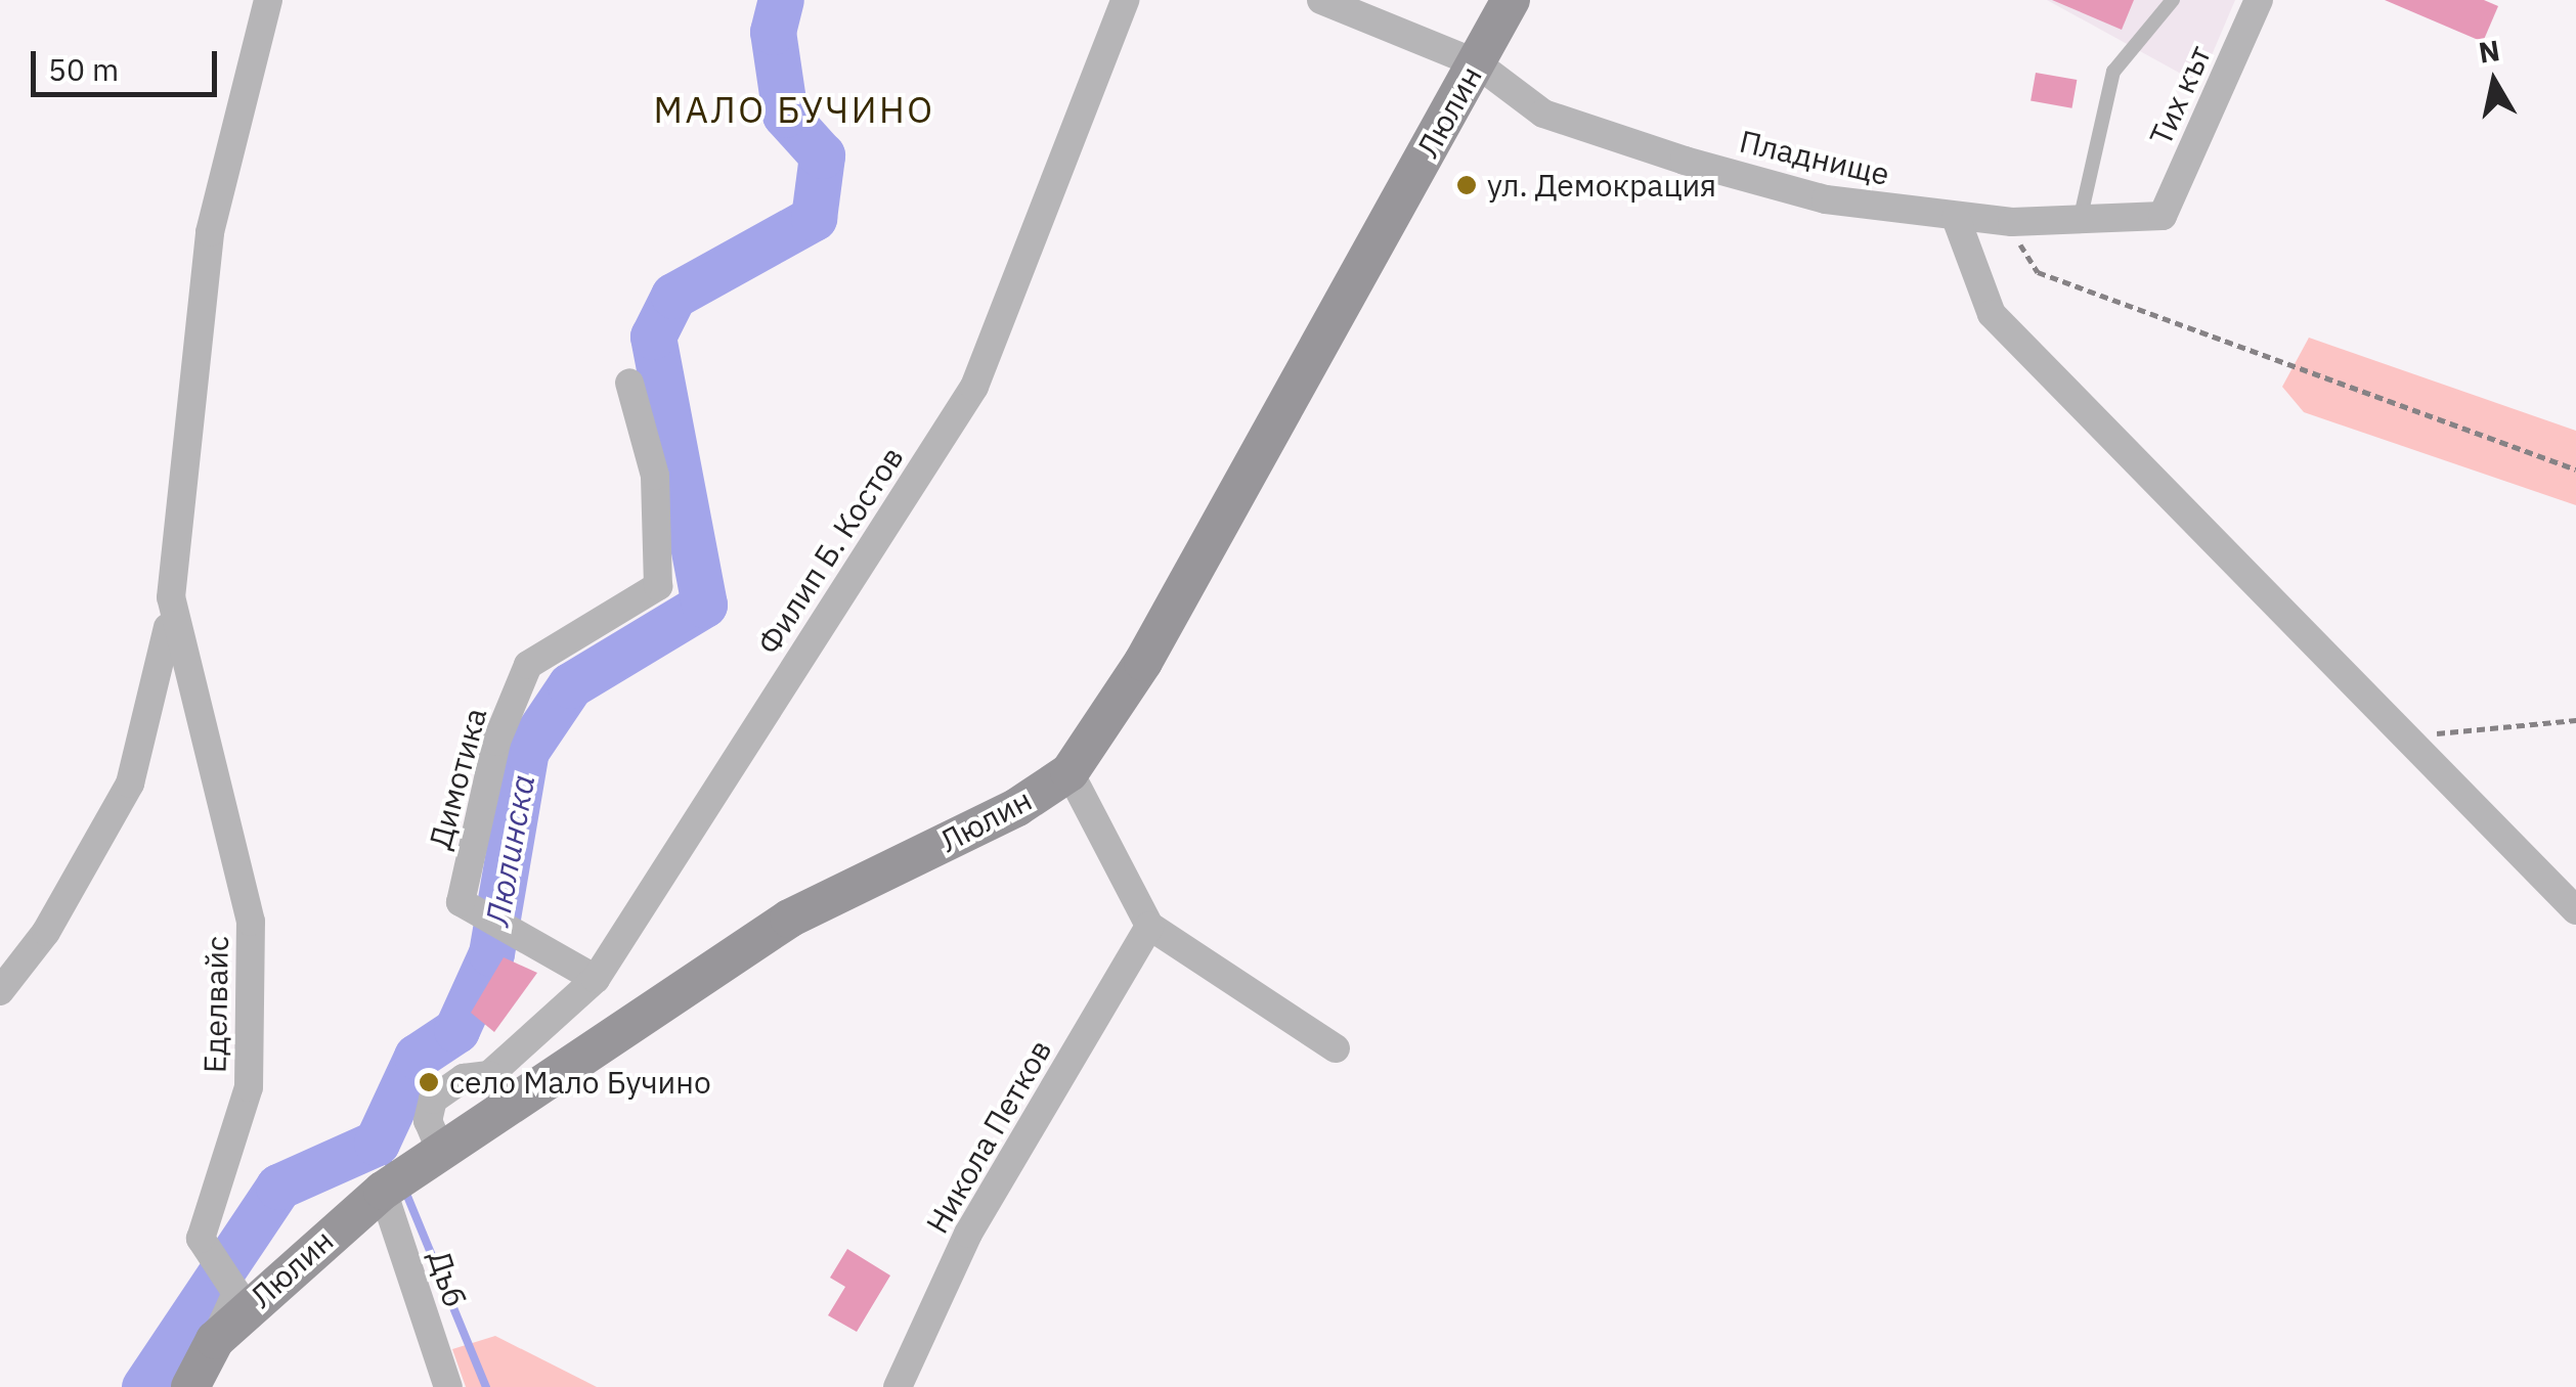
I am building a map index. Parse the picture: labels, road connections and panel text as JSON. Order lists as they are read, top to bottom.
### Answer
{
  "streets": {
    "street": [
      "Тих кът",
      "Люлин",
      "Пладнище",
      "Филип Б. Костов",
      "Димотика",
      "Еделвайс",
      "Никола Петков",
      "Дъб"
    ]
  },
  "crossings": [
    ["Тих кът", "Пладнище"],
    ["Люлин", "Пладнище"],
    ["Люлин", "Филип Б. Костов"],
    ["Люлин", "Еделвайс"],
    ["Люлин", "Дъб"],
    ["Филип Б. Костов", "Димотика"]
  ],
  "districts": ["МАЛО БУЧИНО"],
  "water": ["Люлинска"],
  "places": ["ул. Демокрация", "село Мало Бучино"],
  "scale_bar": "50 m",
  "north": "top"
}
